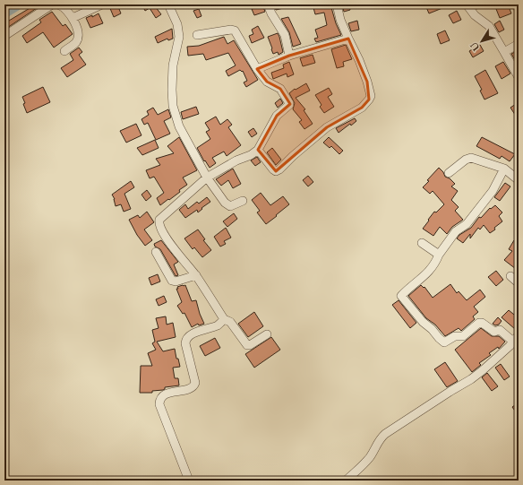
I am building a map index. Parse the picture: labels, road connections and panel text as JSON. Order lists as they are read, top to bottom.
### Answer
{
  "north": "bottom left"
}
